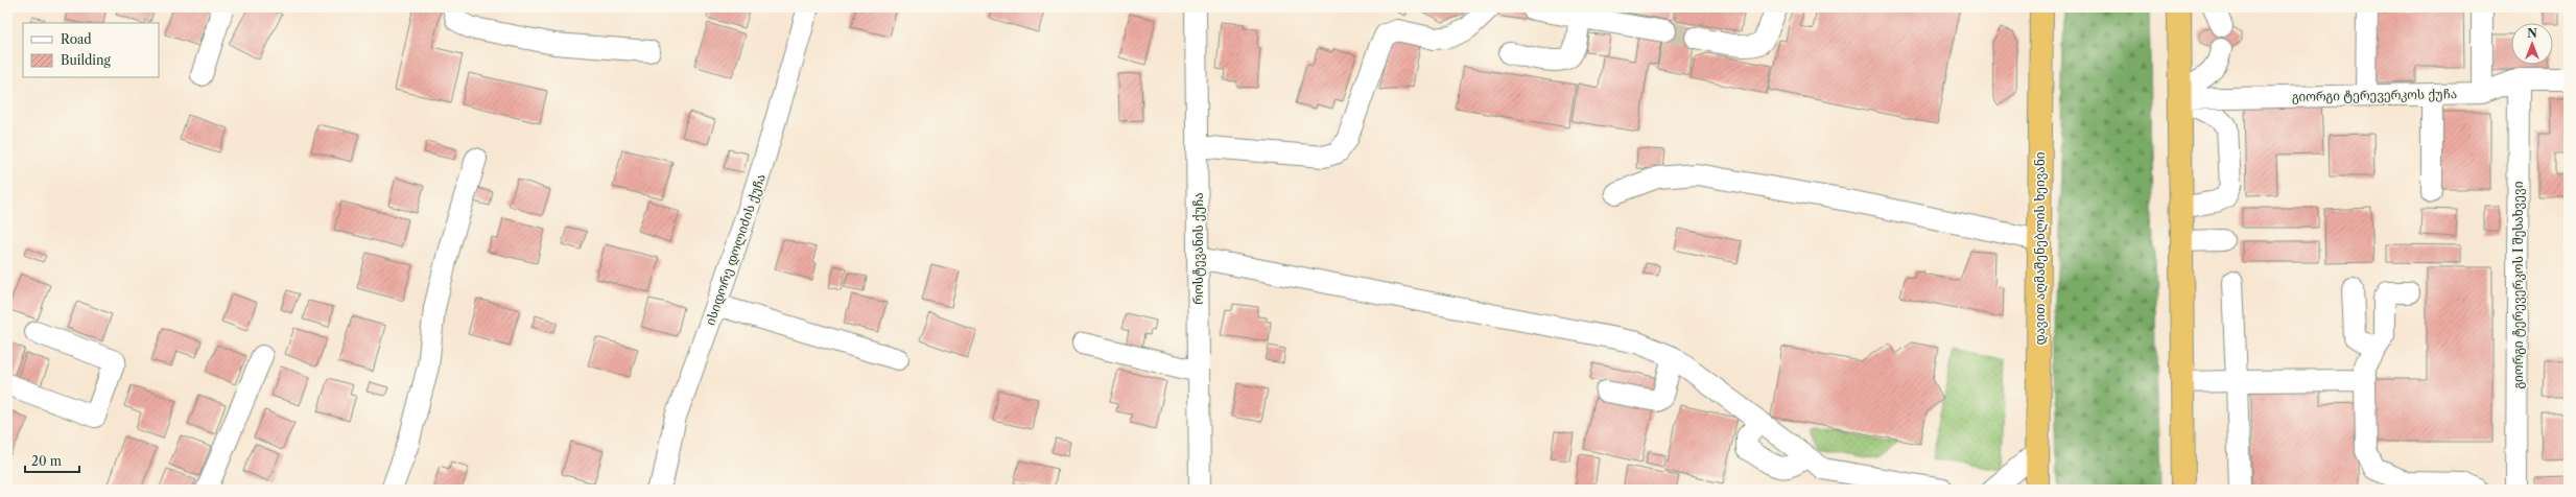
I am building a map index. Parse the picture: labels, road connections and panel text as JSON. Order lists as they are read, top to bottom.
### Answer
{
  "streets": {
    "highway": ["დავით აღმაშენებლის ხეივანი"],
    "street": [
      "გიორგი ტერევერკოს ქუჩა",
      "როსტევანის ქუჩა",
      "ისიდორე დოლიძის ქუჩა",
      "გიორგი ტერევერკოს I შესახვევი"
    ]
  },
  "crossings": [
    ["გიორგი ტერევერკოს ქუჩა", "გიორგი ტერევერკოს I შესახვევი"]
  ],
  "legend": ["Road", "Building"],
  "scale_bar": "20 m",
  "north": "top"
}
